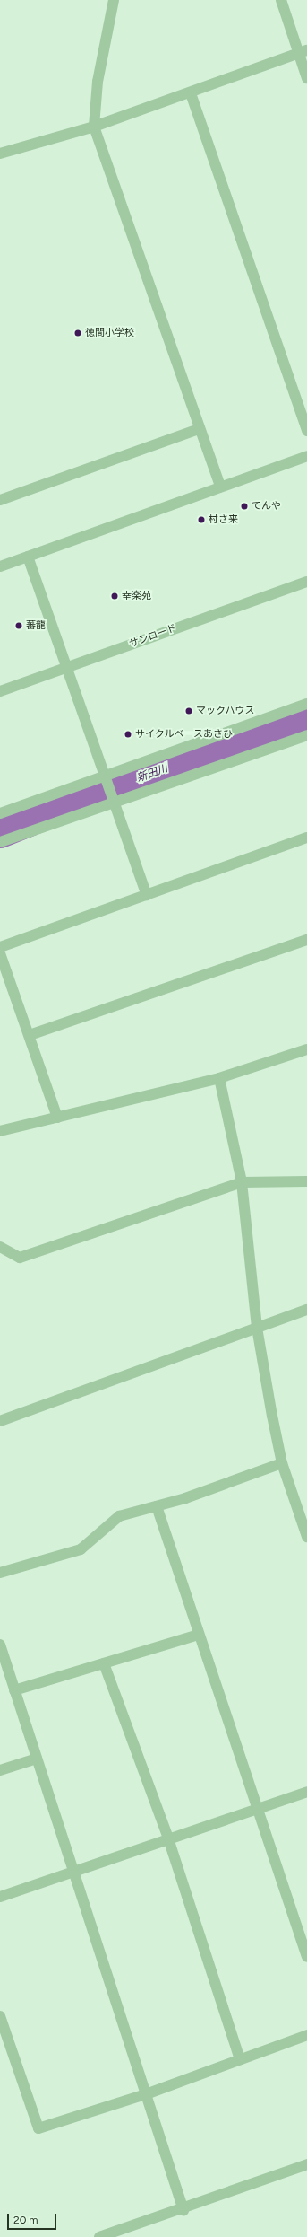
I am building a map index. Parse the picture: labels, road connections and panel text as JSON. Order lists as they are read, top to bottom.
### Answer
{
  "streets": {
    "street": ["サンロード"]
  },
  "water": ["新田川"],
  "places": [
    "徳間小学校",
    "てんや",
    "村さ来",
    "幸楽苑",
    "蕃龍",
    "マックハウス",
    "サイクルベースあさひ"
  ],
  "scale_bar": "20 m"
}
